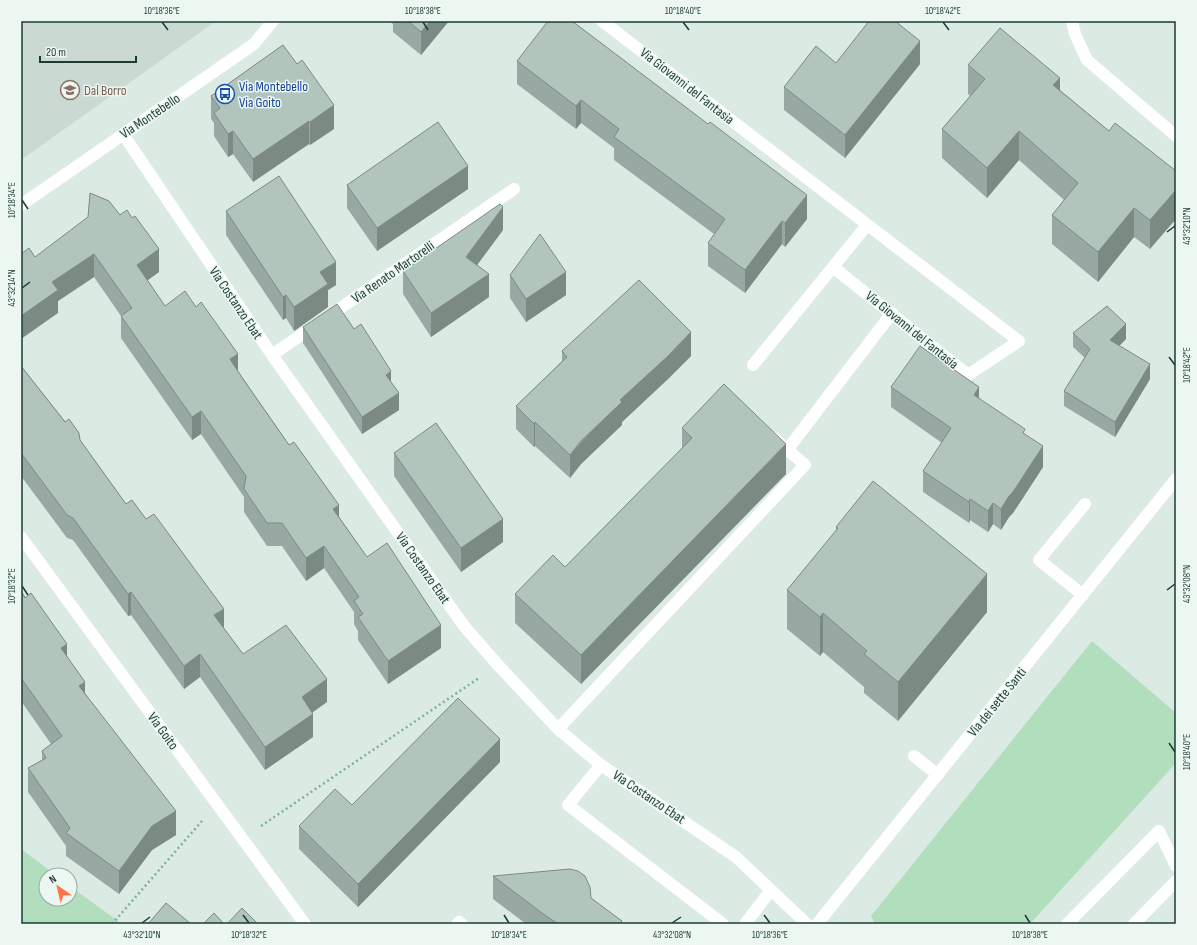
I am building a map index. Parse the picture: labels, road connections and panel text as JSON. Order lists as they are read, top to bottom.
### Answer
{
  "streets": {
    "street": [
      "Via Giovanni del Fantasia",
      "Via Montebello",
      "Via Renato Martorelli",
      "Via Costanzo Ebat",
      "Via dei sette Santi",
      "Via Goito"
    ]
  },
  "crossings": [
    ["Via Montebello", "Via Costanzo Ebat"],
    ["Via Renato Martorelli", "Via Costanzo Ebat"]
  ],
  "places": {
    "school or university": ["Dal Borro"],
    "bus stop": ["Via Montebello Via Goito"]
  },
  "scale_bar": "20 m",
  "north": "top left",
  "coordinates": [
    "10°18'36\"E",
    "10°18'38\"E",
    "10°18'40\"E",
    "10°18'42\"E",
    "10°18'34\"E",
    "43°32'10\"N",
    "43°32'14\"N",
    "43°32'08\"N",
    "10°18'32\"E"
  ]
}
